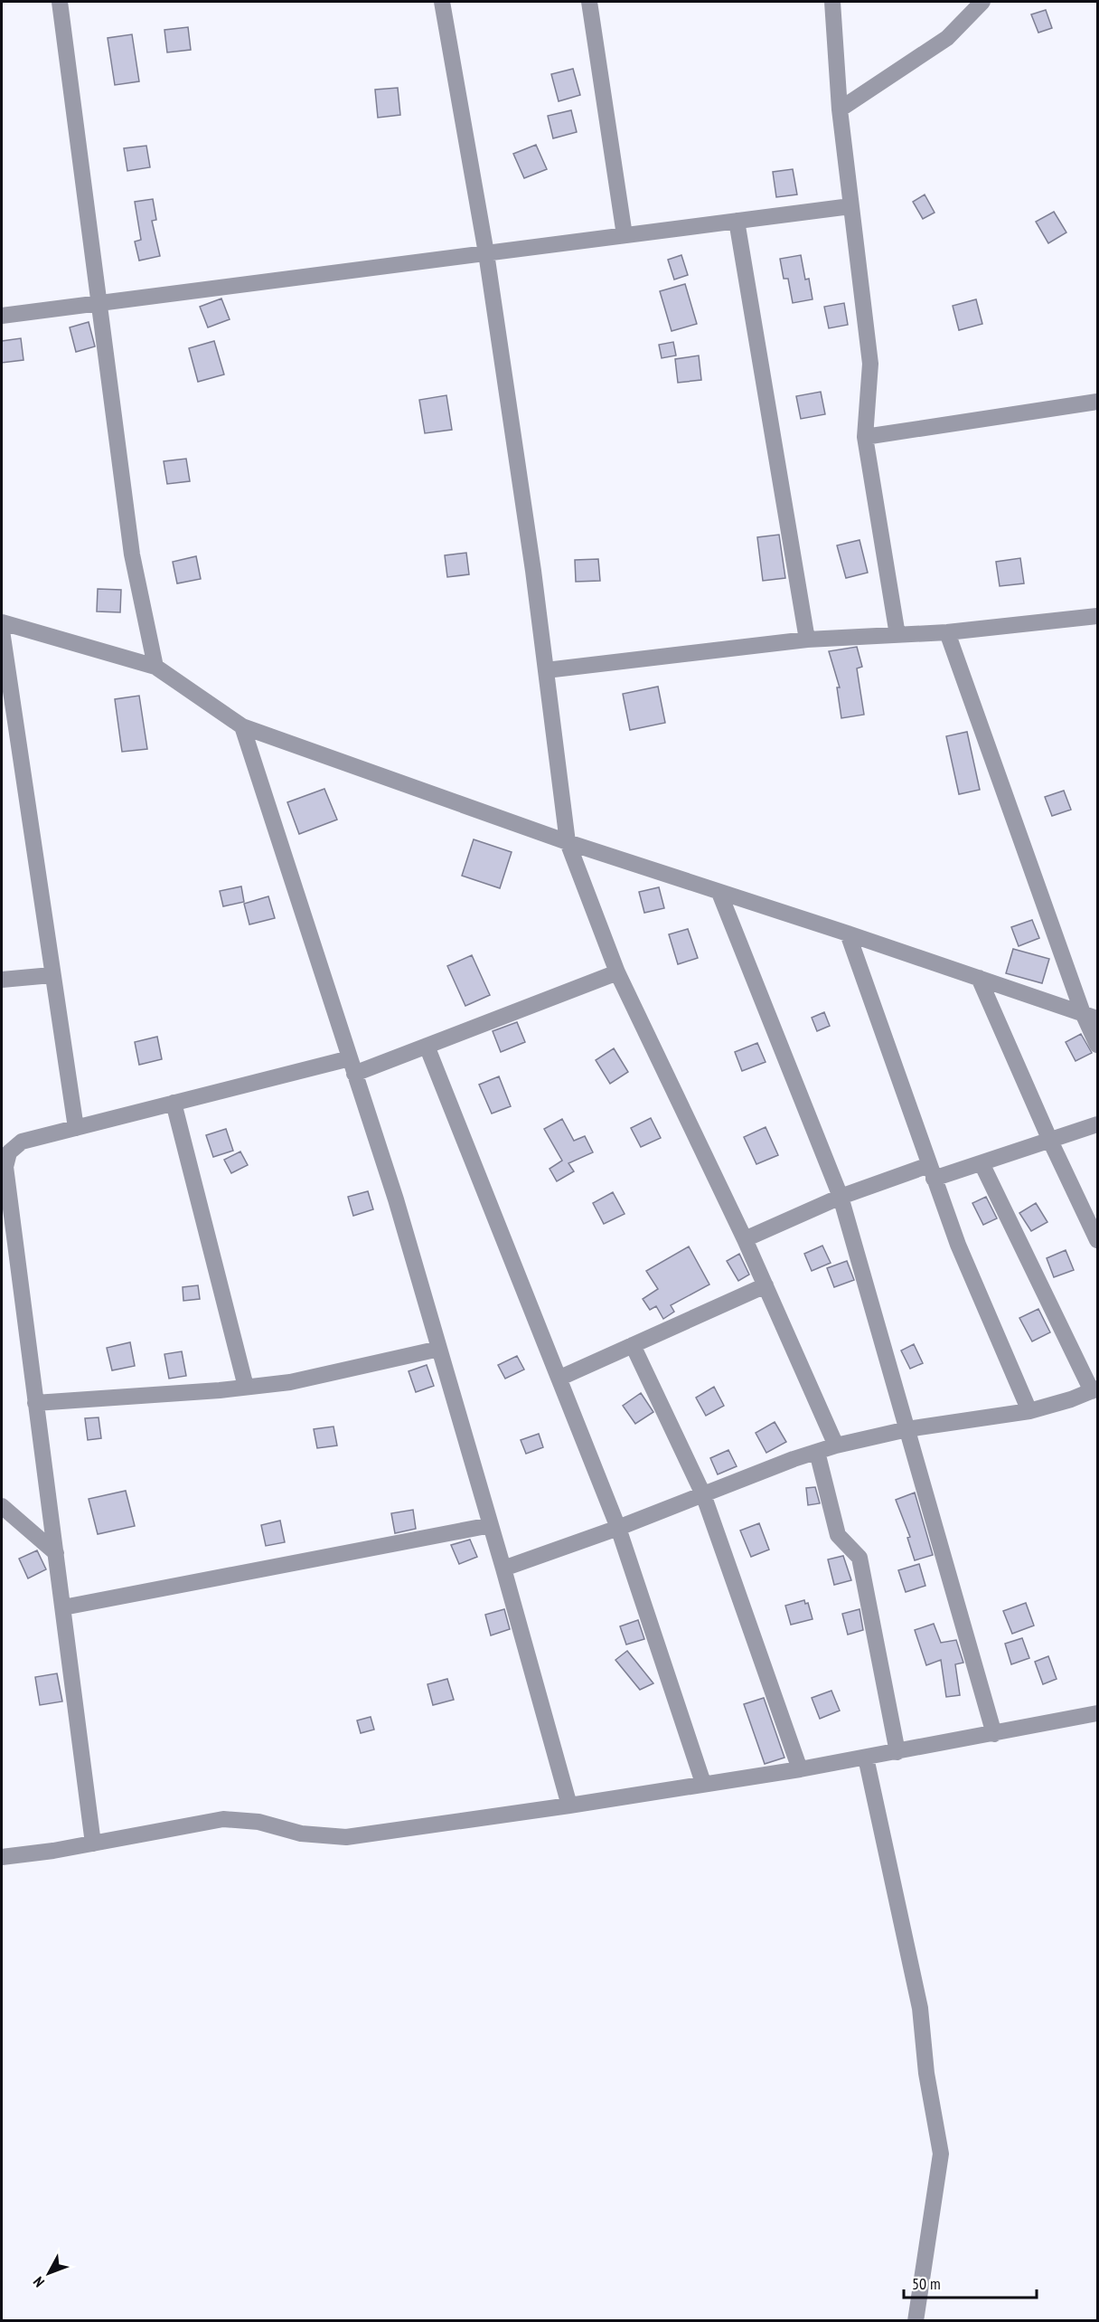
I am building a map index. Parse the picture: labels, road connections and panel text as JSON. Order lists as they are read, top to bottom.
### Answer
{
  "scale_bar": "50 m",
  "north": "bottom left"
}
